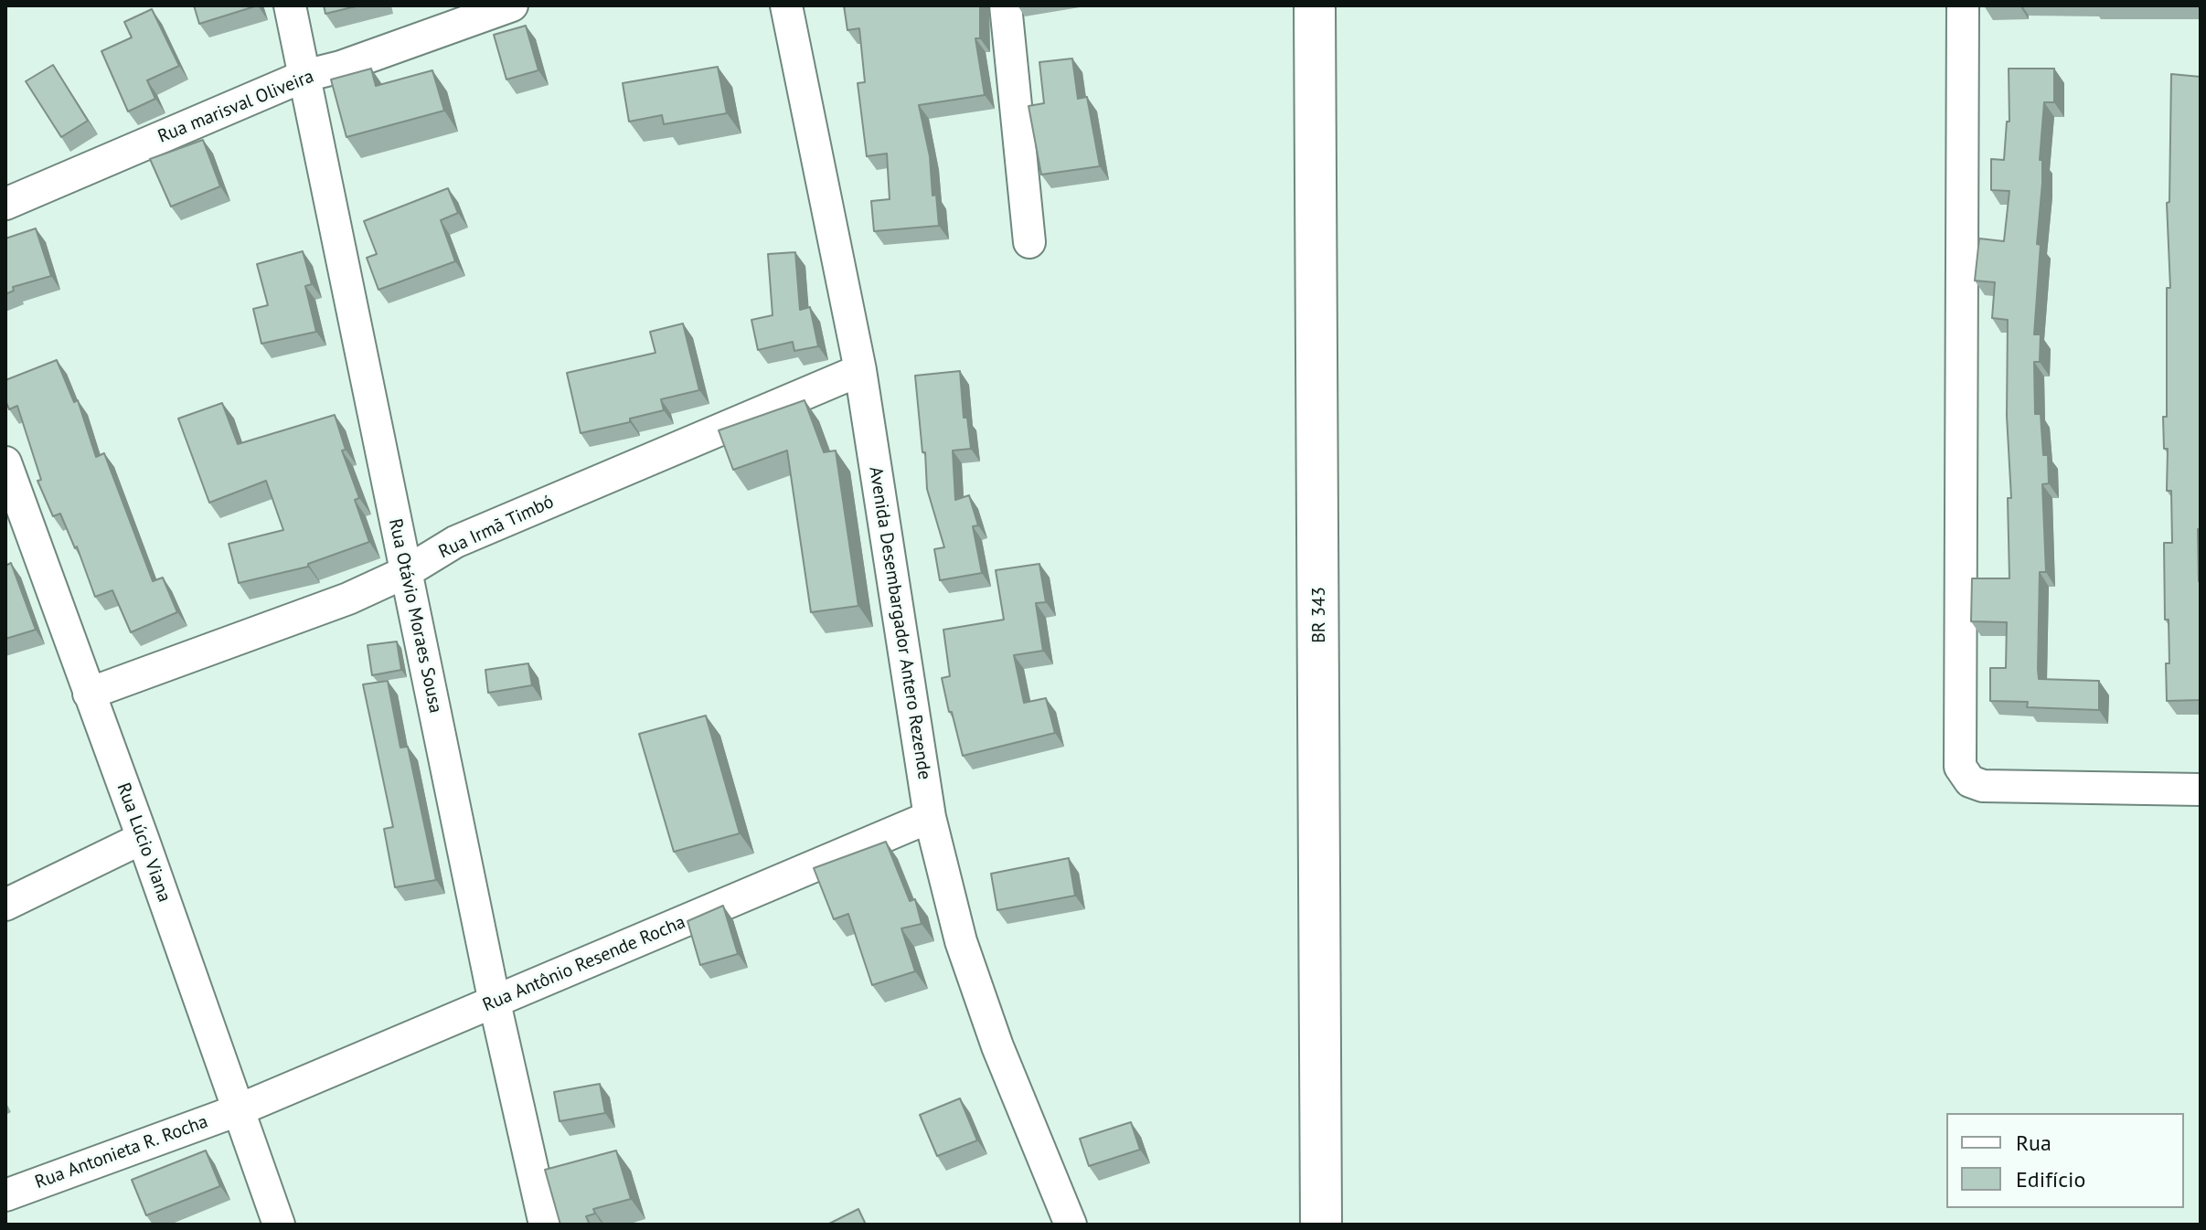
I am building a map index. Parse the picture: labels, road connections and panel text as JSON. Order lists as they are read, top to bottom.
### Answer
{
  "streets": {
    "main road": ["BR 343"],
    "street": [
      "Rua marisval Oliveira",
      "Rua Irmã Timbó",
      "Rua Otávio Moraes Sousa",
      "Avenida Desembargador Antero Rezende",
      "Rua Lúcio Viana",
      "Rua Antônio Resende Rocha",
      "Rua Antonieta R. Rocha"
    ]
  },
  "crossings": [
    ["Rua marisval Oliveira", "Rua Otávio Moraes Sousa"],
    ["Rua Irmã Timbó", "Rua Otávio Moraes Sousa"],
    ["Rua Irmã Timbó", "Avenida Desembargador Antero Rezende"],
    ["Rua Irmã Timbó", "Rua Lúcio Viana"],
    ["Rua Otávio Moraes Sousa", "Rua Antônio Resende Rocha"],
    ["Avenida Desembargador Antero Rezende", "Rua Antônio Resende Rocha"],
    ["Rua Lúcio Viana", "Rua Antônio Resende Rocha"],
    ["Rua Lúcio Viana", "Rua Antonieta R. Rocha"],
    ["Rua Antônio Resende Rocha", "Rua Antonieta R. Rocha"]
  ],
  "legend": ["Rua", "Edifício"]
}
